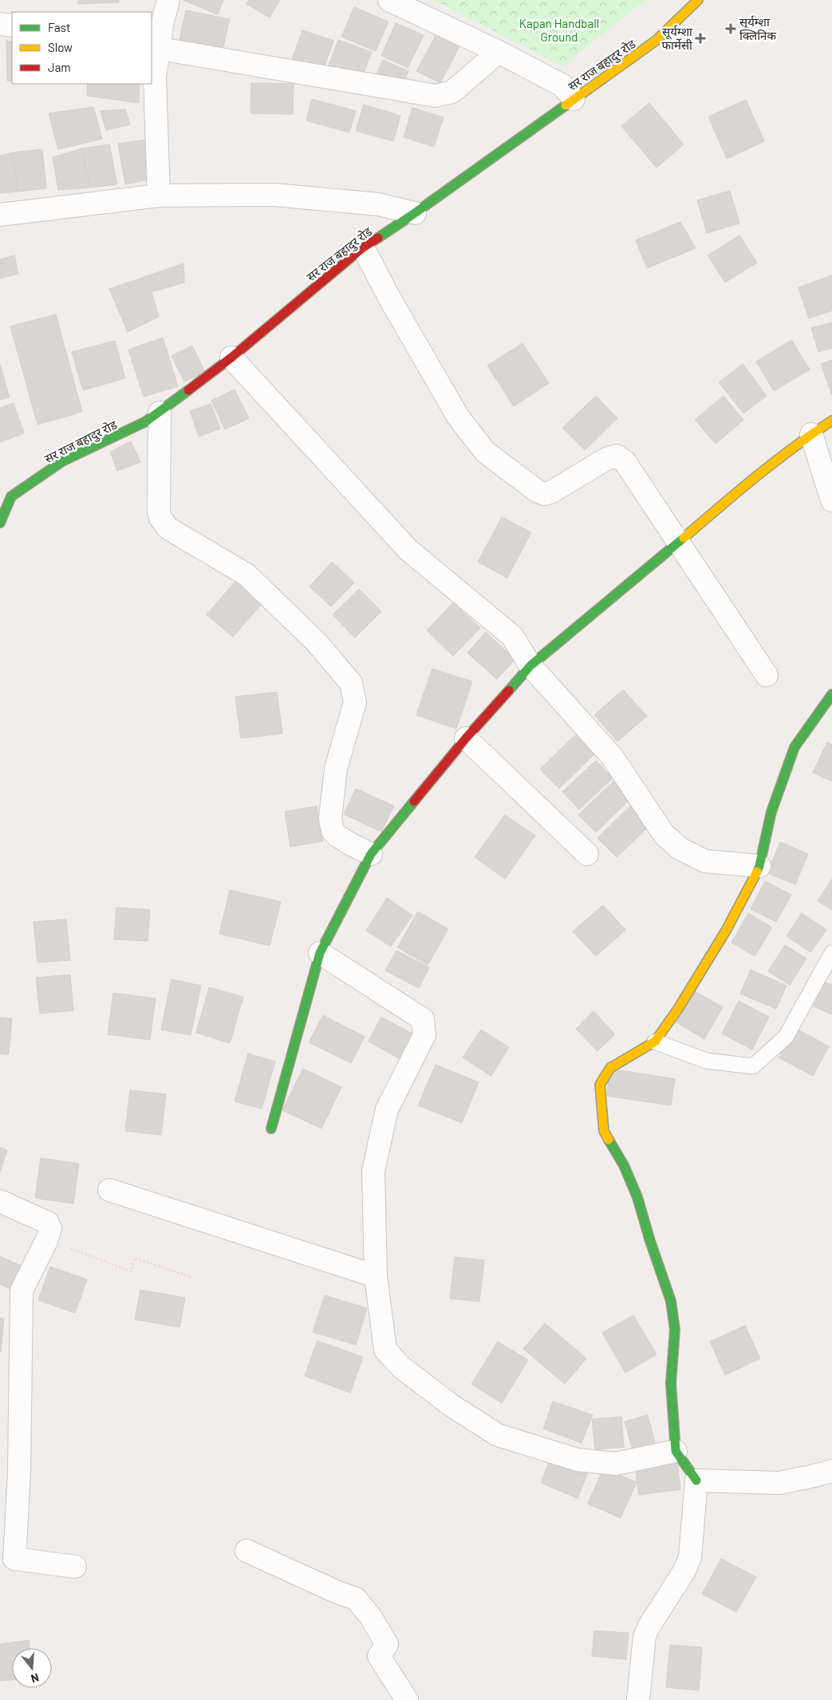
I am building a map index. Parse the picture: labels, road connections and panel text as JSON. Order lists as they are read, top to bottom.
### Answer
{
  "streets": {
    "street": ["सर राज बहादुर रोड"]
  },
  "parks": ["Kapan Handball Ground"],
  "places": {
    "health": ["सूर्यम्शा क्लिनिक", "सूर्यम्शा फार्मेसी"]
  },
  "legend": ["Fast", "Slow", "Jam"],
  "north": "bottom"
}
